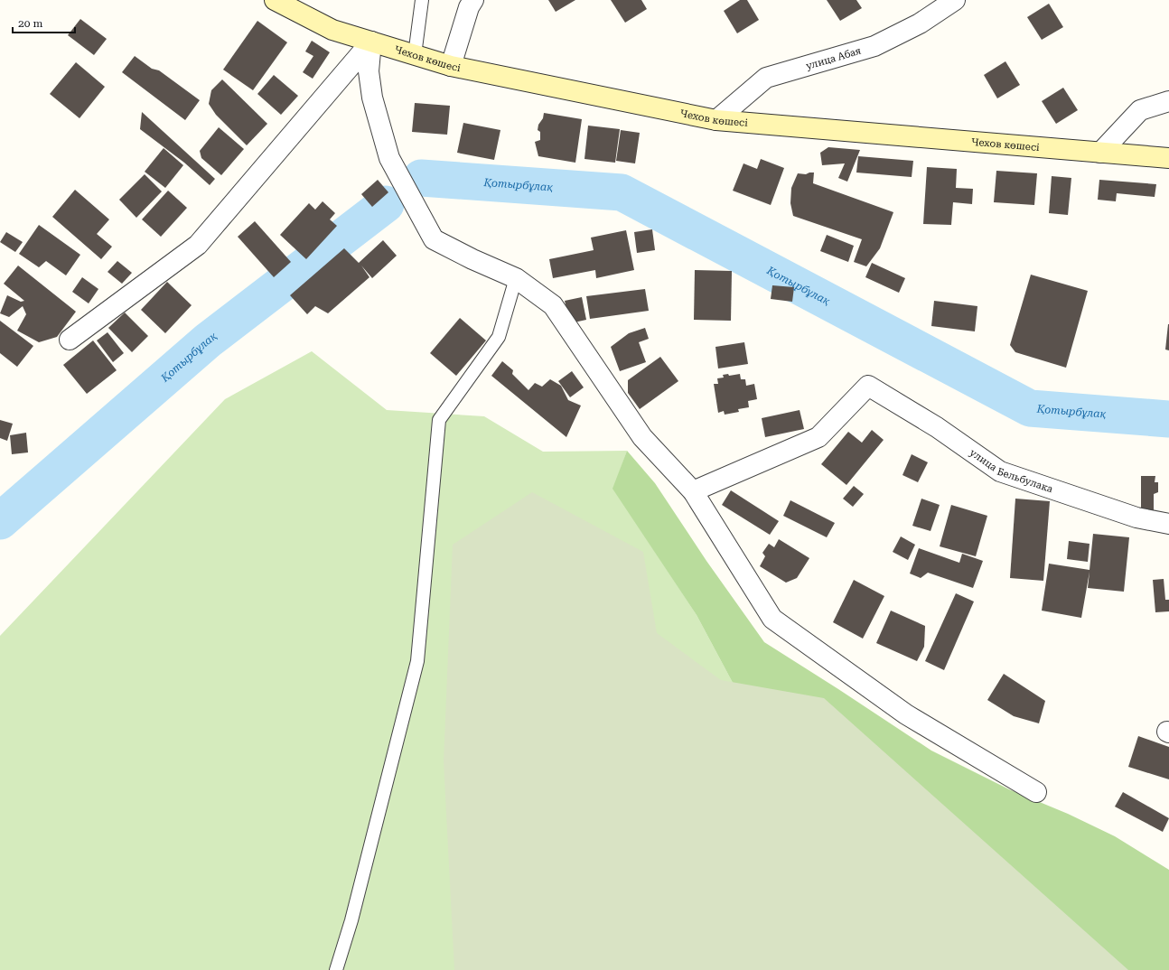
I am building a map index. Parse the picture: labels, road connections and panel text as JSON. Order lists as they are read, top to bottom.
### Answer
{
  "streets": {
    "main road": ["Чехов көшесі"],
    "street": ["улица Абая", "улица Бельбулака"]
  },
  "crossings": [
    ["улица Абая", "Чехов көшесі"]
  ],
  "water": ["Қотырбұлақ"],
  "scale_bar": "20 m"
}
